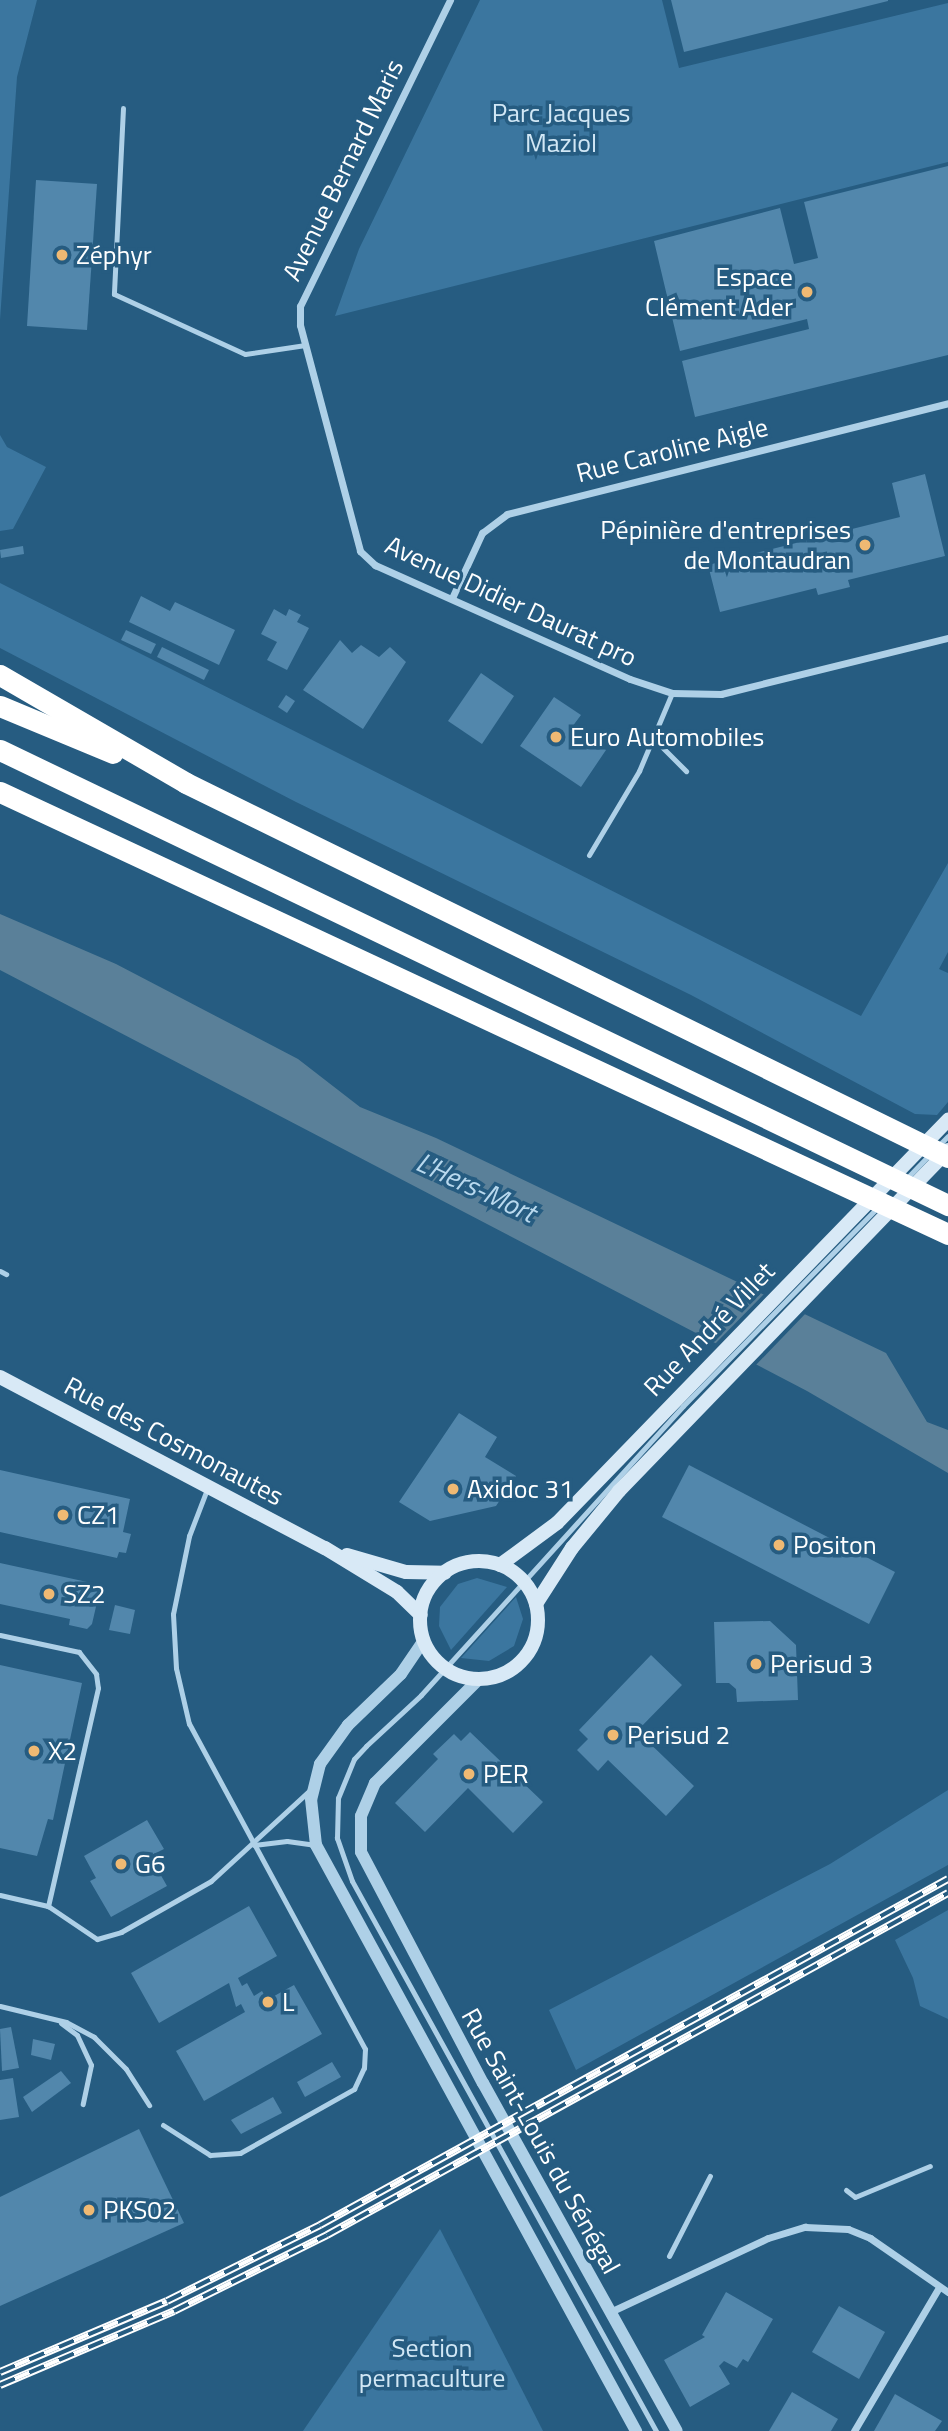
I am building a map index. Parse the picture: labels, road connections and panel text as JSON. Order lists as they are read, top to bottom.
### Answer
{
  "streets": {
    "main road": ["Rue André Villet", "Rue des Cosmonautes"],
    "street": [
      "Avenue Bernard Maris",
      "Rue Caroline Aigle",
      "Avenue Didier Daurat pro",
      "Rue Saint-Louis du Sénégal"
    ]
  },
  "crossings": [
    ["Avenue Bernard Maris", "Avenue Didier Daurat pro"],
    ["Rue Caroline Aigle", "Avenue Didier Daurat pro"],
    ["Rue André Villet", "Rue des Cosmonautes"],
    ["Rue André Villet", "Rue Saint-Louis du Sénégal"]
  ],
  "water": ["L'Hers-Mort"],
  "parks": ["Parc Jacques Maziol", "Section permaculture"],
  "places": [
    "Zéphyr",
    "Espace Clément Ader",
    "Pépinière d'entreprises de Montaudran",
    "Euro Automobiles",
    "Axidoc 31",
    "CZ1",
    "Positon",
    "SZ2",
    "Perisud 3",
    "Perisud 2",
    "X2",
    "PER",
    "G6",
    "L",
    "PKS02"
  ]
}
